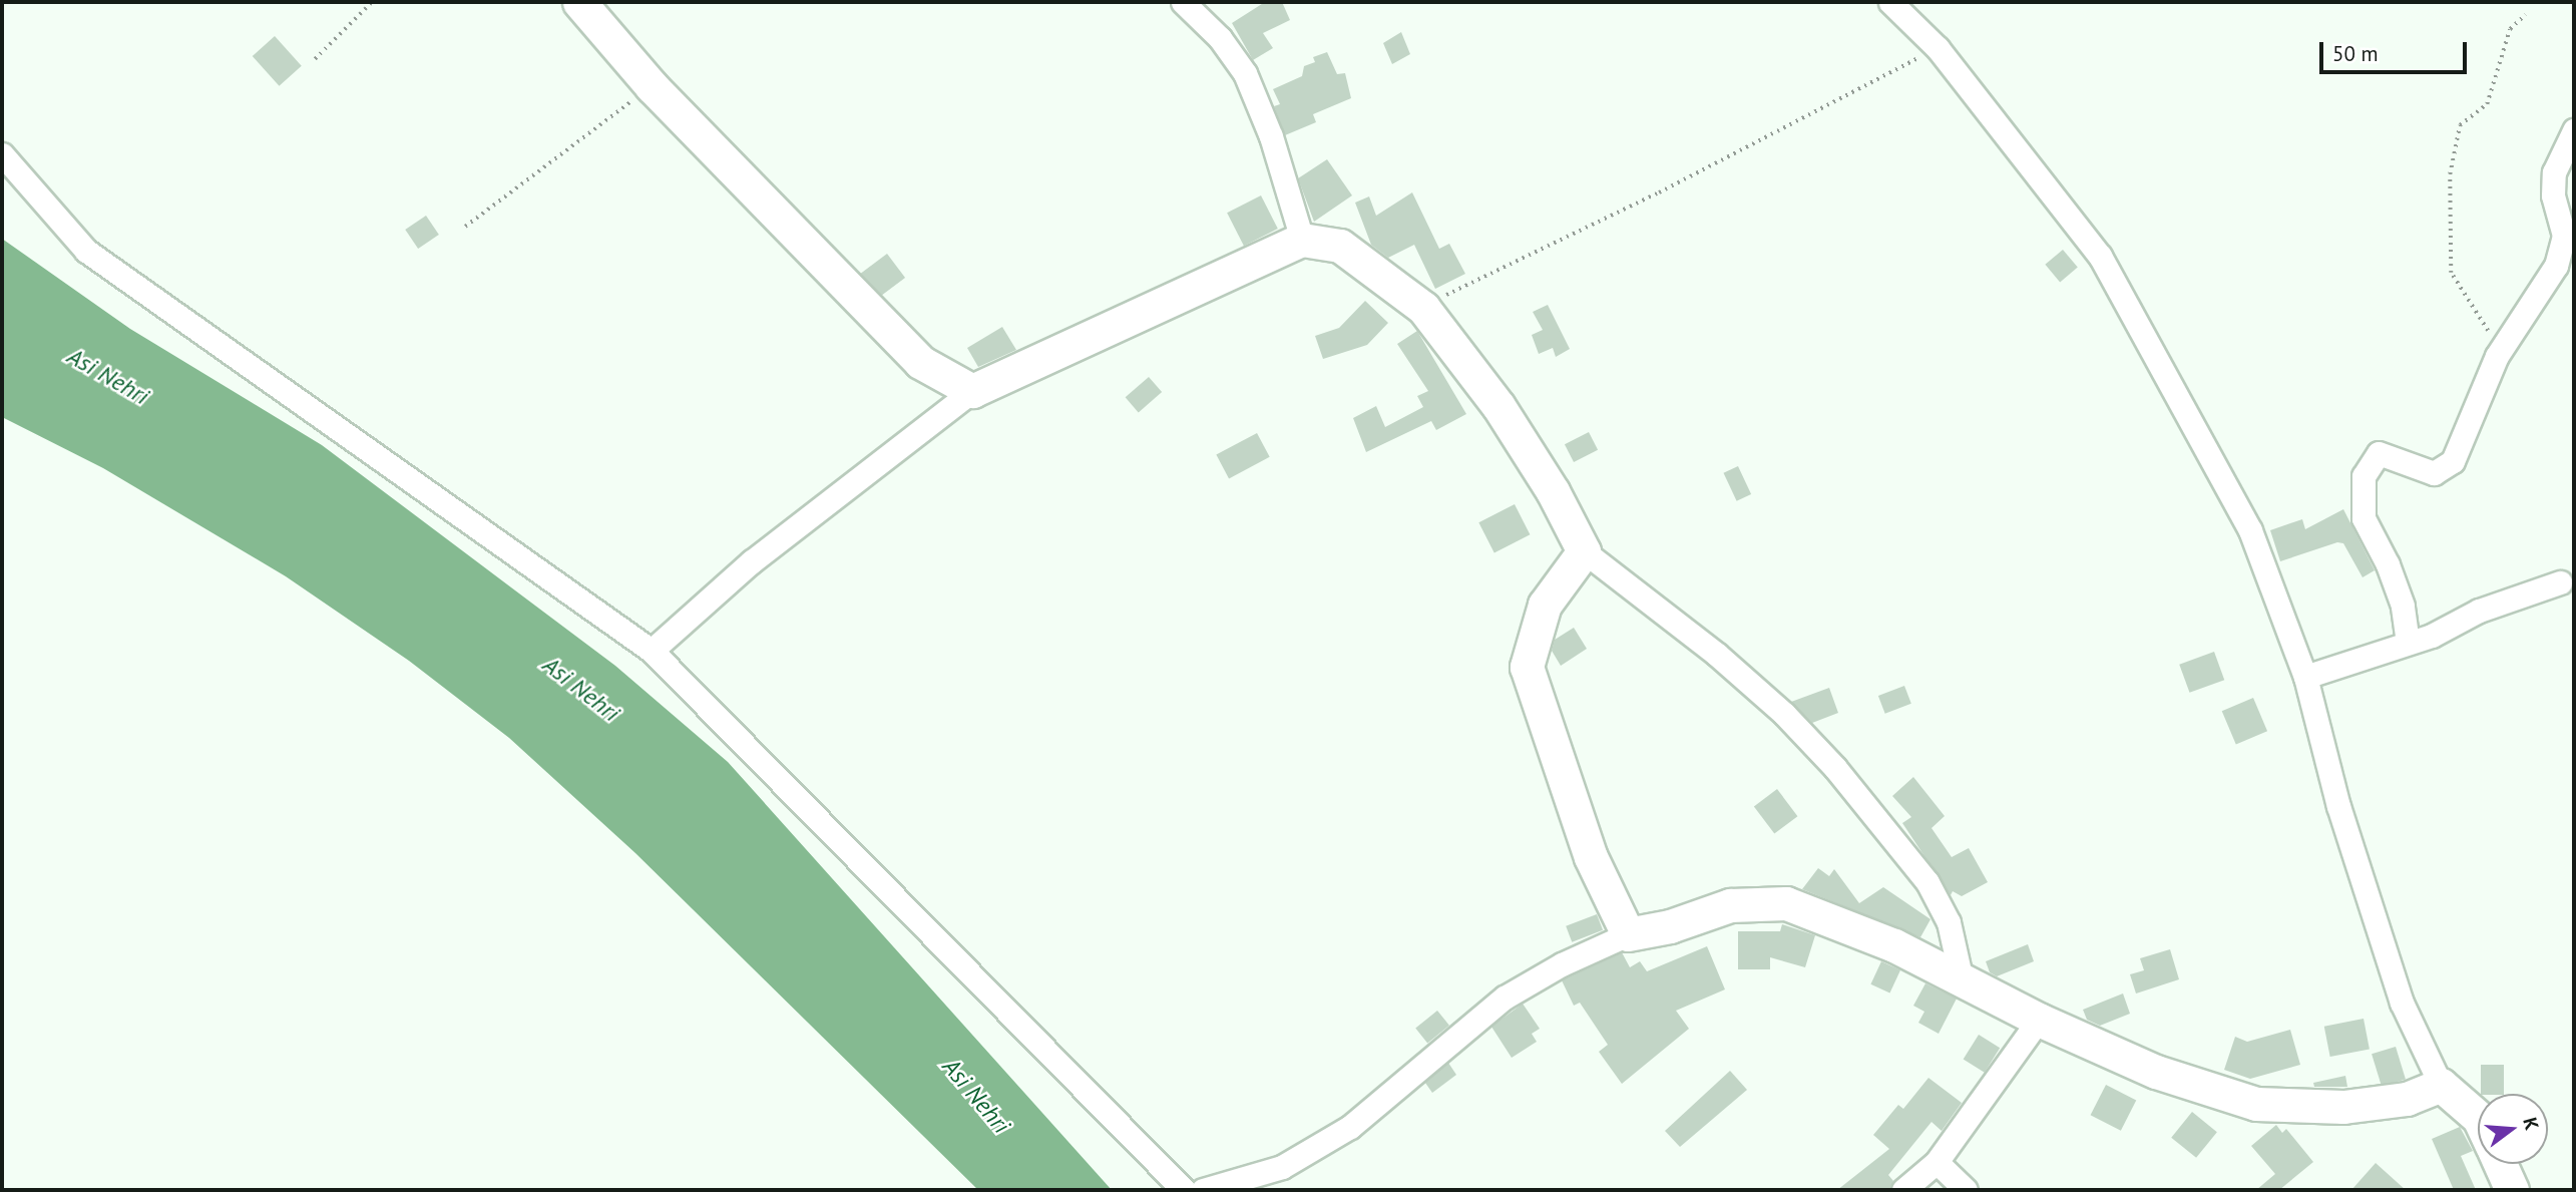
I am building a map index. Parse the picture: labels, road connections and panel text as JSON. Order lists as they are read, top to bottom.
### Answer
{
  "water": ["Asi Nehri"],
  "scale_bar": "50 m",
  "north": "right"
}
